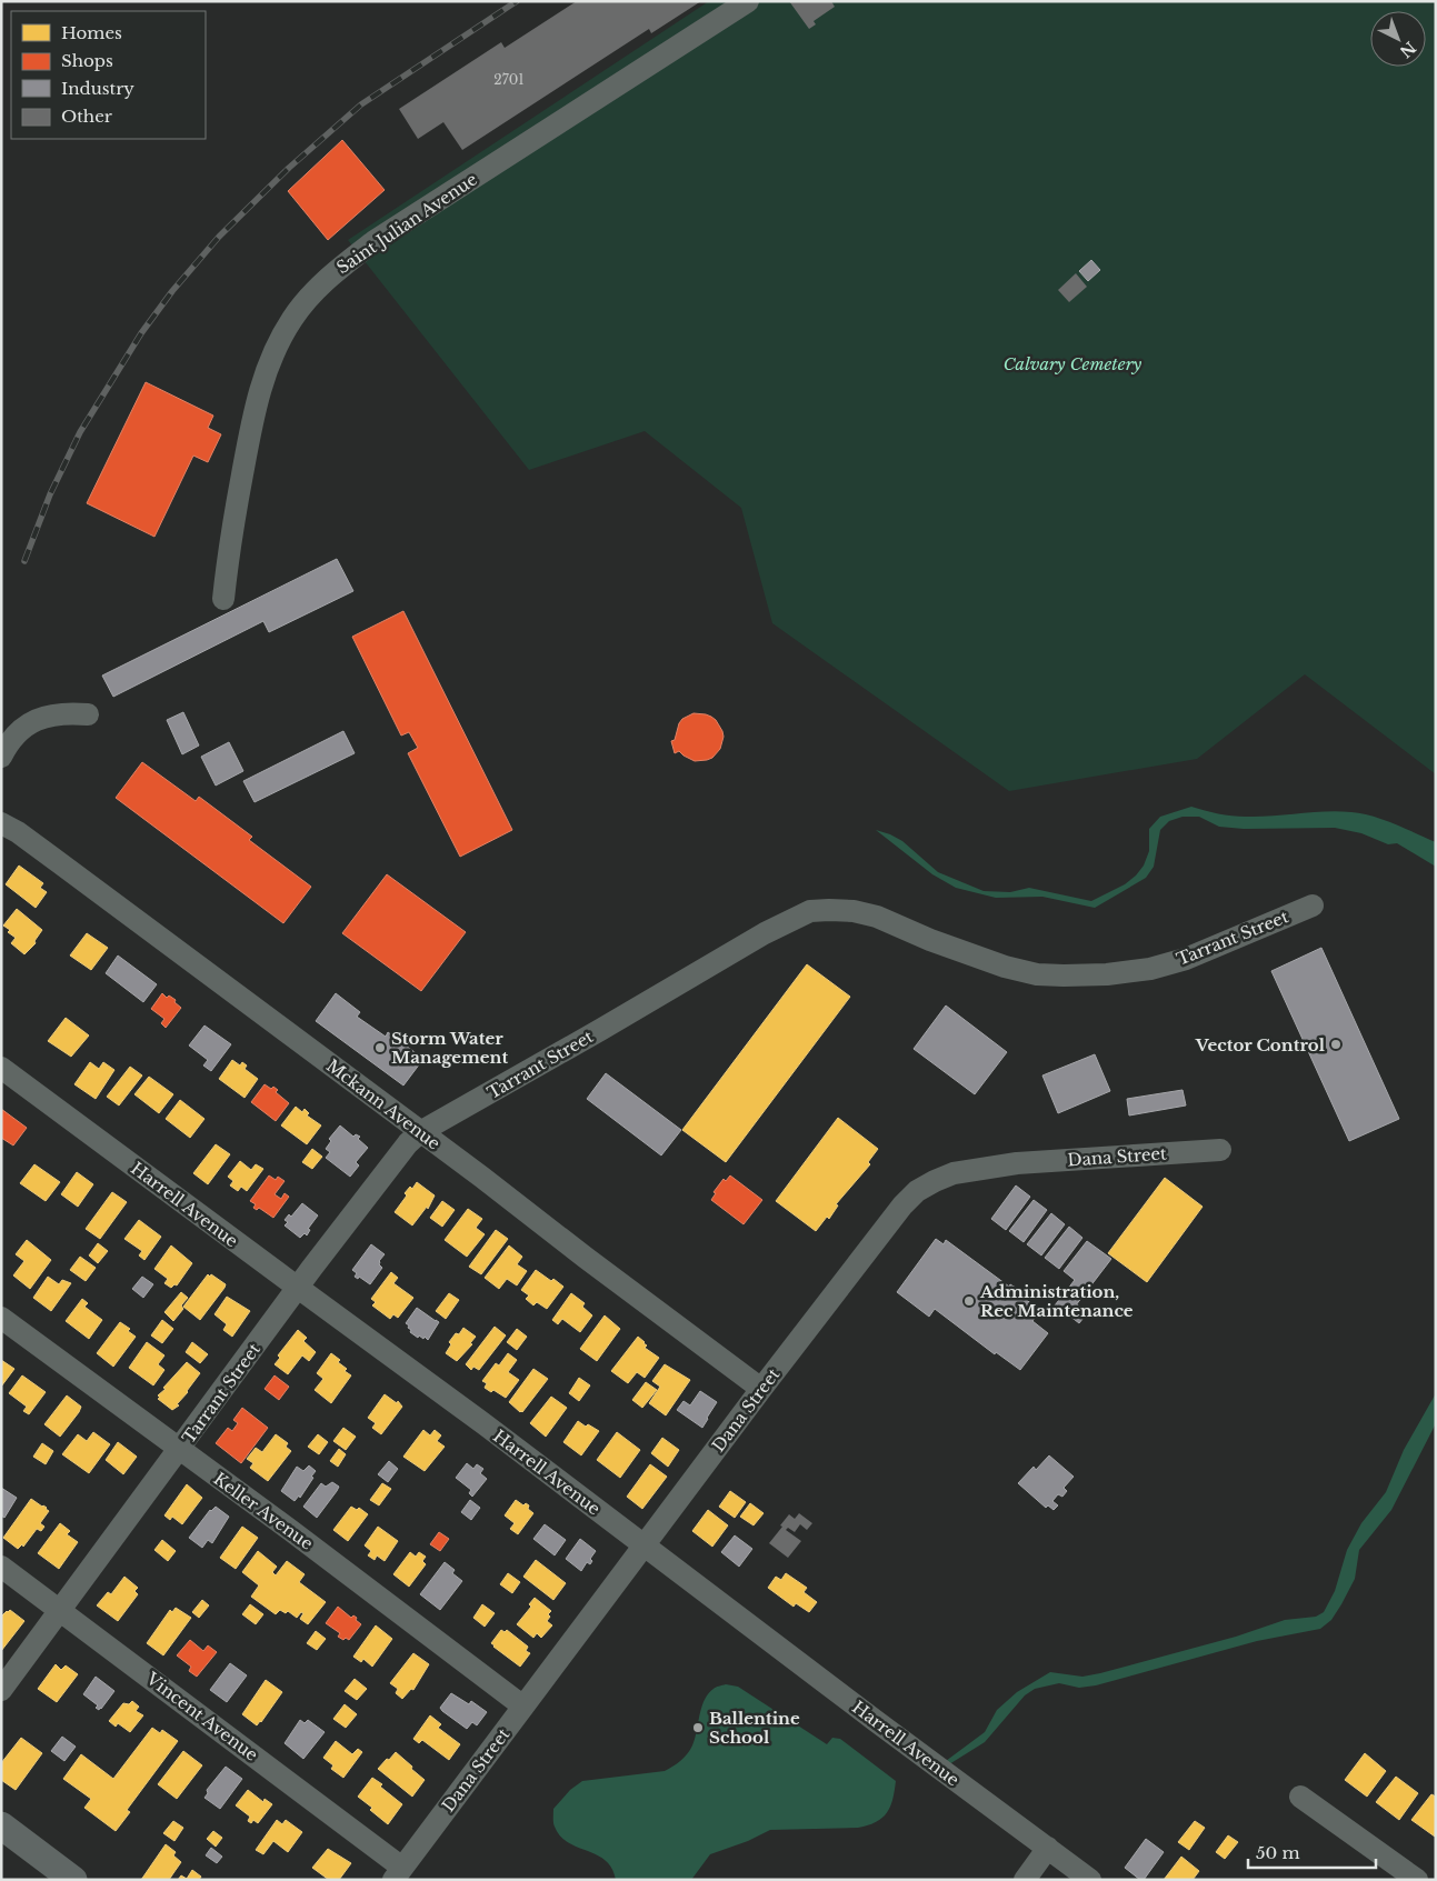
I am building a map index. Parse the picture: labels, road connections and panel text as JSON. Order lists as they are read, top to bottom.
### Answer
{
  "streets": {
    "street": [
      "Saint Julian Avenue",
      "Tarrant Street",
      "Mckann Avenue",
      "Dana Street",
      "Harrell Avenue",
      "Keller Avenue",
      "Vincent Avenue"
    ]
  },
  "crossings": [
    ["Tarrant Street", "Mckann Avenue"],
    ["Tarrant Street", "Harrell Avenue"],
    ["Tarrant Street", "Keller Avenue"],
    ["Tarrant Street", "Vincent Avenue"],
    ["Mckann Avenue", "Dana Street"],
    ["Dana Street", "Harrell Avenue"],
    ["Dana Street", "Keller Avenue"],
    ["Dana Street", "Vincent Avenue"]
  ],
  "parks": ["Calvary Cemetery"],
  "places": [
    "Vector Control",
    "Storm Water Management",
    "Administration, Rec Maintenance",
    "Ballentine School"
  ],
  "house_numbers": ["2701"],
  "legend": [
    "Homes",
    "Shops",
    "Industry",
    "Other"
  ],
  "scale_bar": "50 m",
  "north": "bottom right"
}
